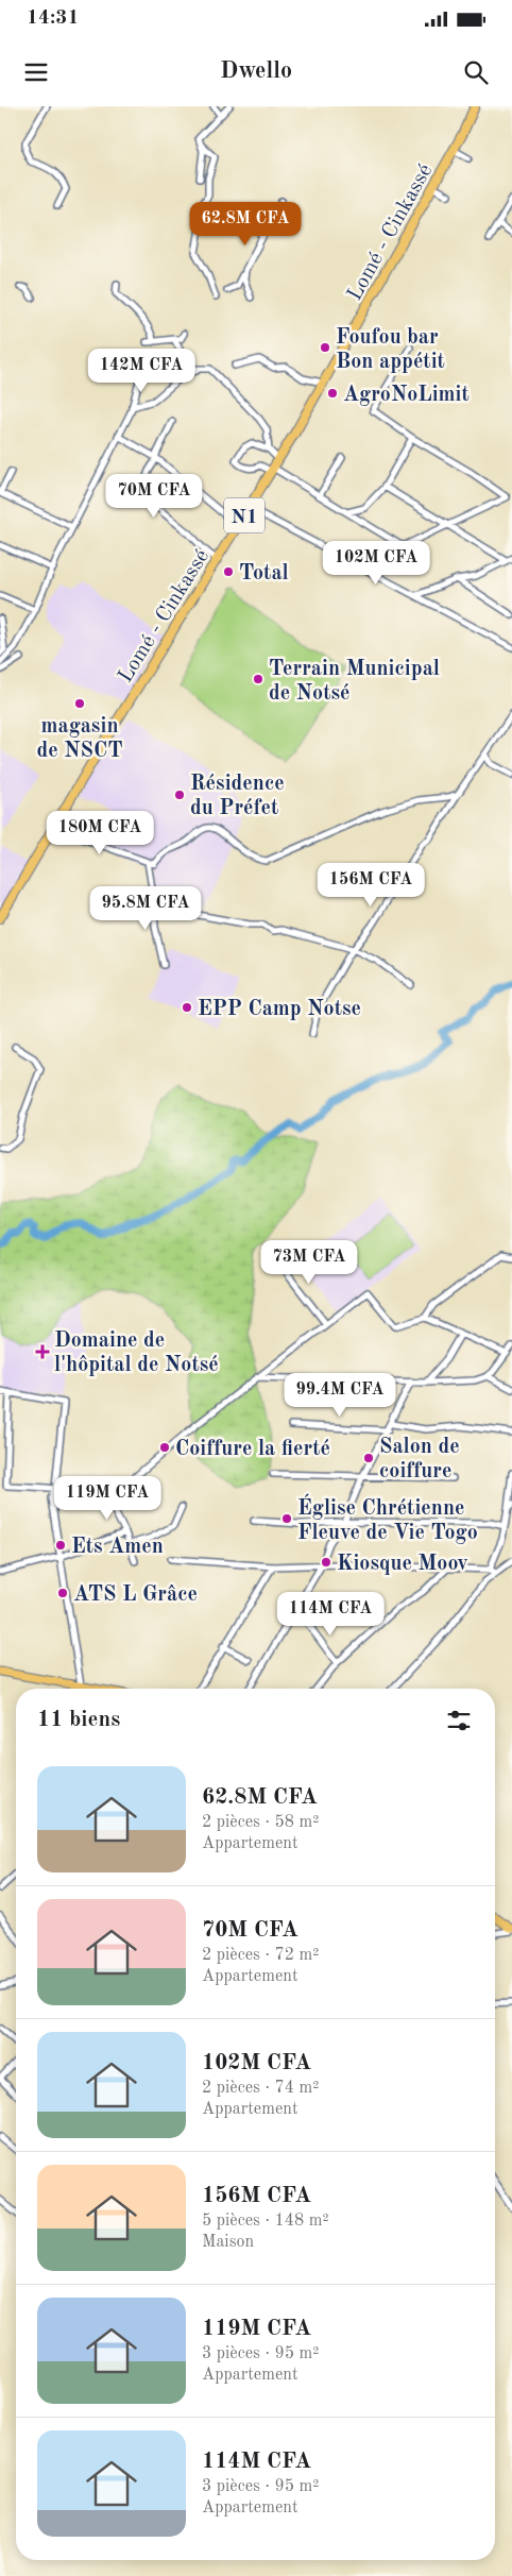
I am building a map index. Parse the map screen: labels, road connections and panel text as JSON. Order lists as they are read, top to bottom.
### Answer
{
  "streets": {
    "highway": ["Lomé - Cinkassé", "N1"]
  },
  "places": {
    "other": [
      "Foufou bar Bon appétit",
      "AgroNoLimit",
      "Total",
      "Terrain Municipal de Notsé",
      "magasin de NSCT",
      "Résidence du Préfet",
      "EPP Camp Notse",
      "Coiffure la fierté",
      "Salon de coiffure",
      "Église Chrétienne Fleuve de Vie Togo",
      "Ets Amen",
      "Kiosque Moov",
      "ATS L Grâce"
    ],
    "health": ["Domaine de l'hôpital de Notsé"]
  },
  "page": {
    "status": "14:31",
    "header": "Dwello",
    "price": [
      "62.8M CFA",
      "142M CFA",
      "70M CFA",
      "102M CFA",
      "180M CFA",
      "156M CFA",
      "95.8M CFA",
      "73M CFA",
      "99.4M CFA",
      "119M CFA",
      "114M CFA"
    ],
    "heading": "11 biens",
    "list": [
      {
        "name": "62.8M CFA",
        "note": "2 pièces · 58 m² · Appartement"
      },
      {
        "name": "70M CFA",
        "note": "2 pièces · 72 m² · Appartement"
      },
      {
        "name": "102M CFA",
        "note": "2 pièces · 74 m² · Appartement"
      },
      {
        "name": "156M CFA",
        "note": "5 pièces · 148 m² · Maison"
      },
      {
        "name": "119M CFA",
        "note": "3 pièces · 95 m² · Appartement"
      },
      {
        "name": "114M CFA",
        "note": "3 pièces · 95 m² · Appartement"
      }
    ]
  }
}
